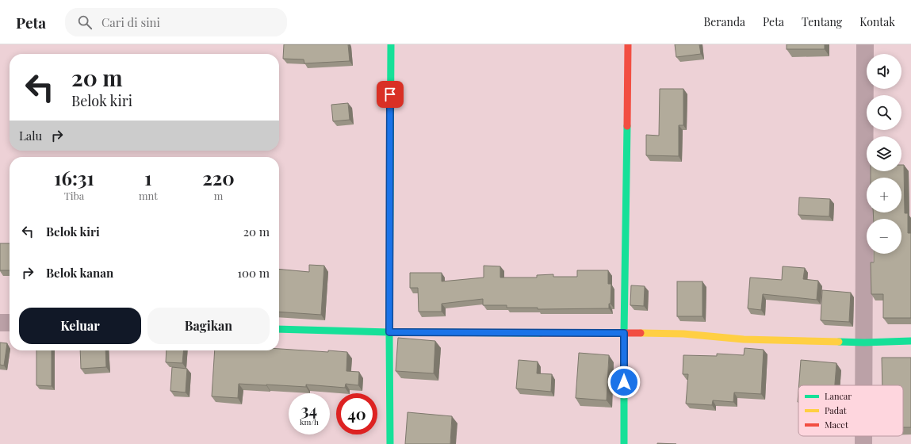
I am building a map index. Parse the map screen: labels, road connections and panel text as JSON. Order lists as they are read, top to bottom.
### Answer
{
  "legend": ["Lancar", "Padat", "Macet"],
  "page": {
    "header": "Peta",
    "search": "Cari di sini",
    "nav": [
      "Beranda",
      "Peta",
      "Tentang",
      "Kontak"
    ],
    "map_buttons": ["+", "−"],
    "turn": ["20 m", "Belok kiri"],
    "then": "Lalu",
    "eta": [
      "16:31",
      "Tiba",
      "1",
      "mnt",
      "220",
      "m"
    ],
    "list": [
      {
        "name": "Belok kiri",
        "value": "20 m"
      },
      {
        "name": "Belok kanan",
        "value": "100 m"
      }
    ],
    "buttons": ["Keluar", "Bagikan"],
    "speed": "34 km/h",
    "limit": "40"
  }
}
